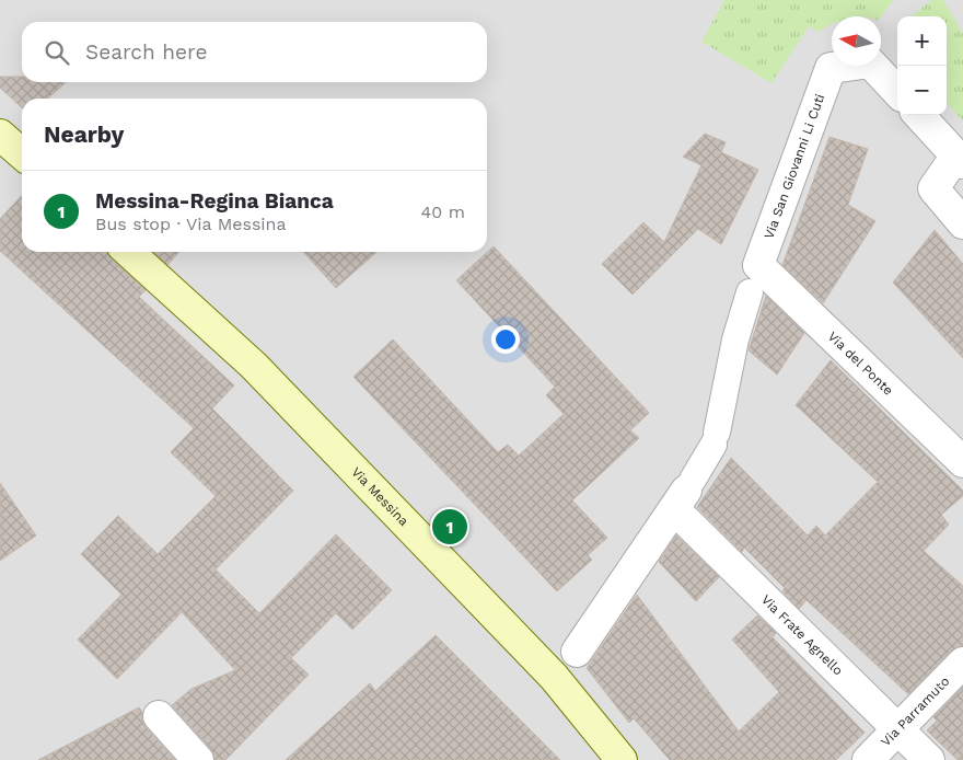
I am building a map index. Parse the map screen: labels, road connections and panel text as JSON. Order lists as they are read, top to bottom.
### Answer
{
  "streets": {
    "main road": ["Via Messina"],
    "street": [
      "Via San Giovanni Li Cuti",
      "Via del Ponte",
      "Via Frate Agnello",
      "Via Parramuto"
    ]
  },
  "crossings": [
    ["Via San Giovanni Li Cuti", "Via del Ponte"],
    ["Via Frate Agnello", "Via Parramuto"]
  ],
  "north": "left",
  "page": {
    "map_buttons": ["+", "−"],
    "search": "Search here",
    "heading": "Nearby",
    "list": [
      {
        "mark": "1",
        "name": "Messina-Regina Bianca",
        "note": "Bus stop · Via Messina",
        "value": "40 m"
      }
    ],
    "pins": "1"
  }
}
